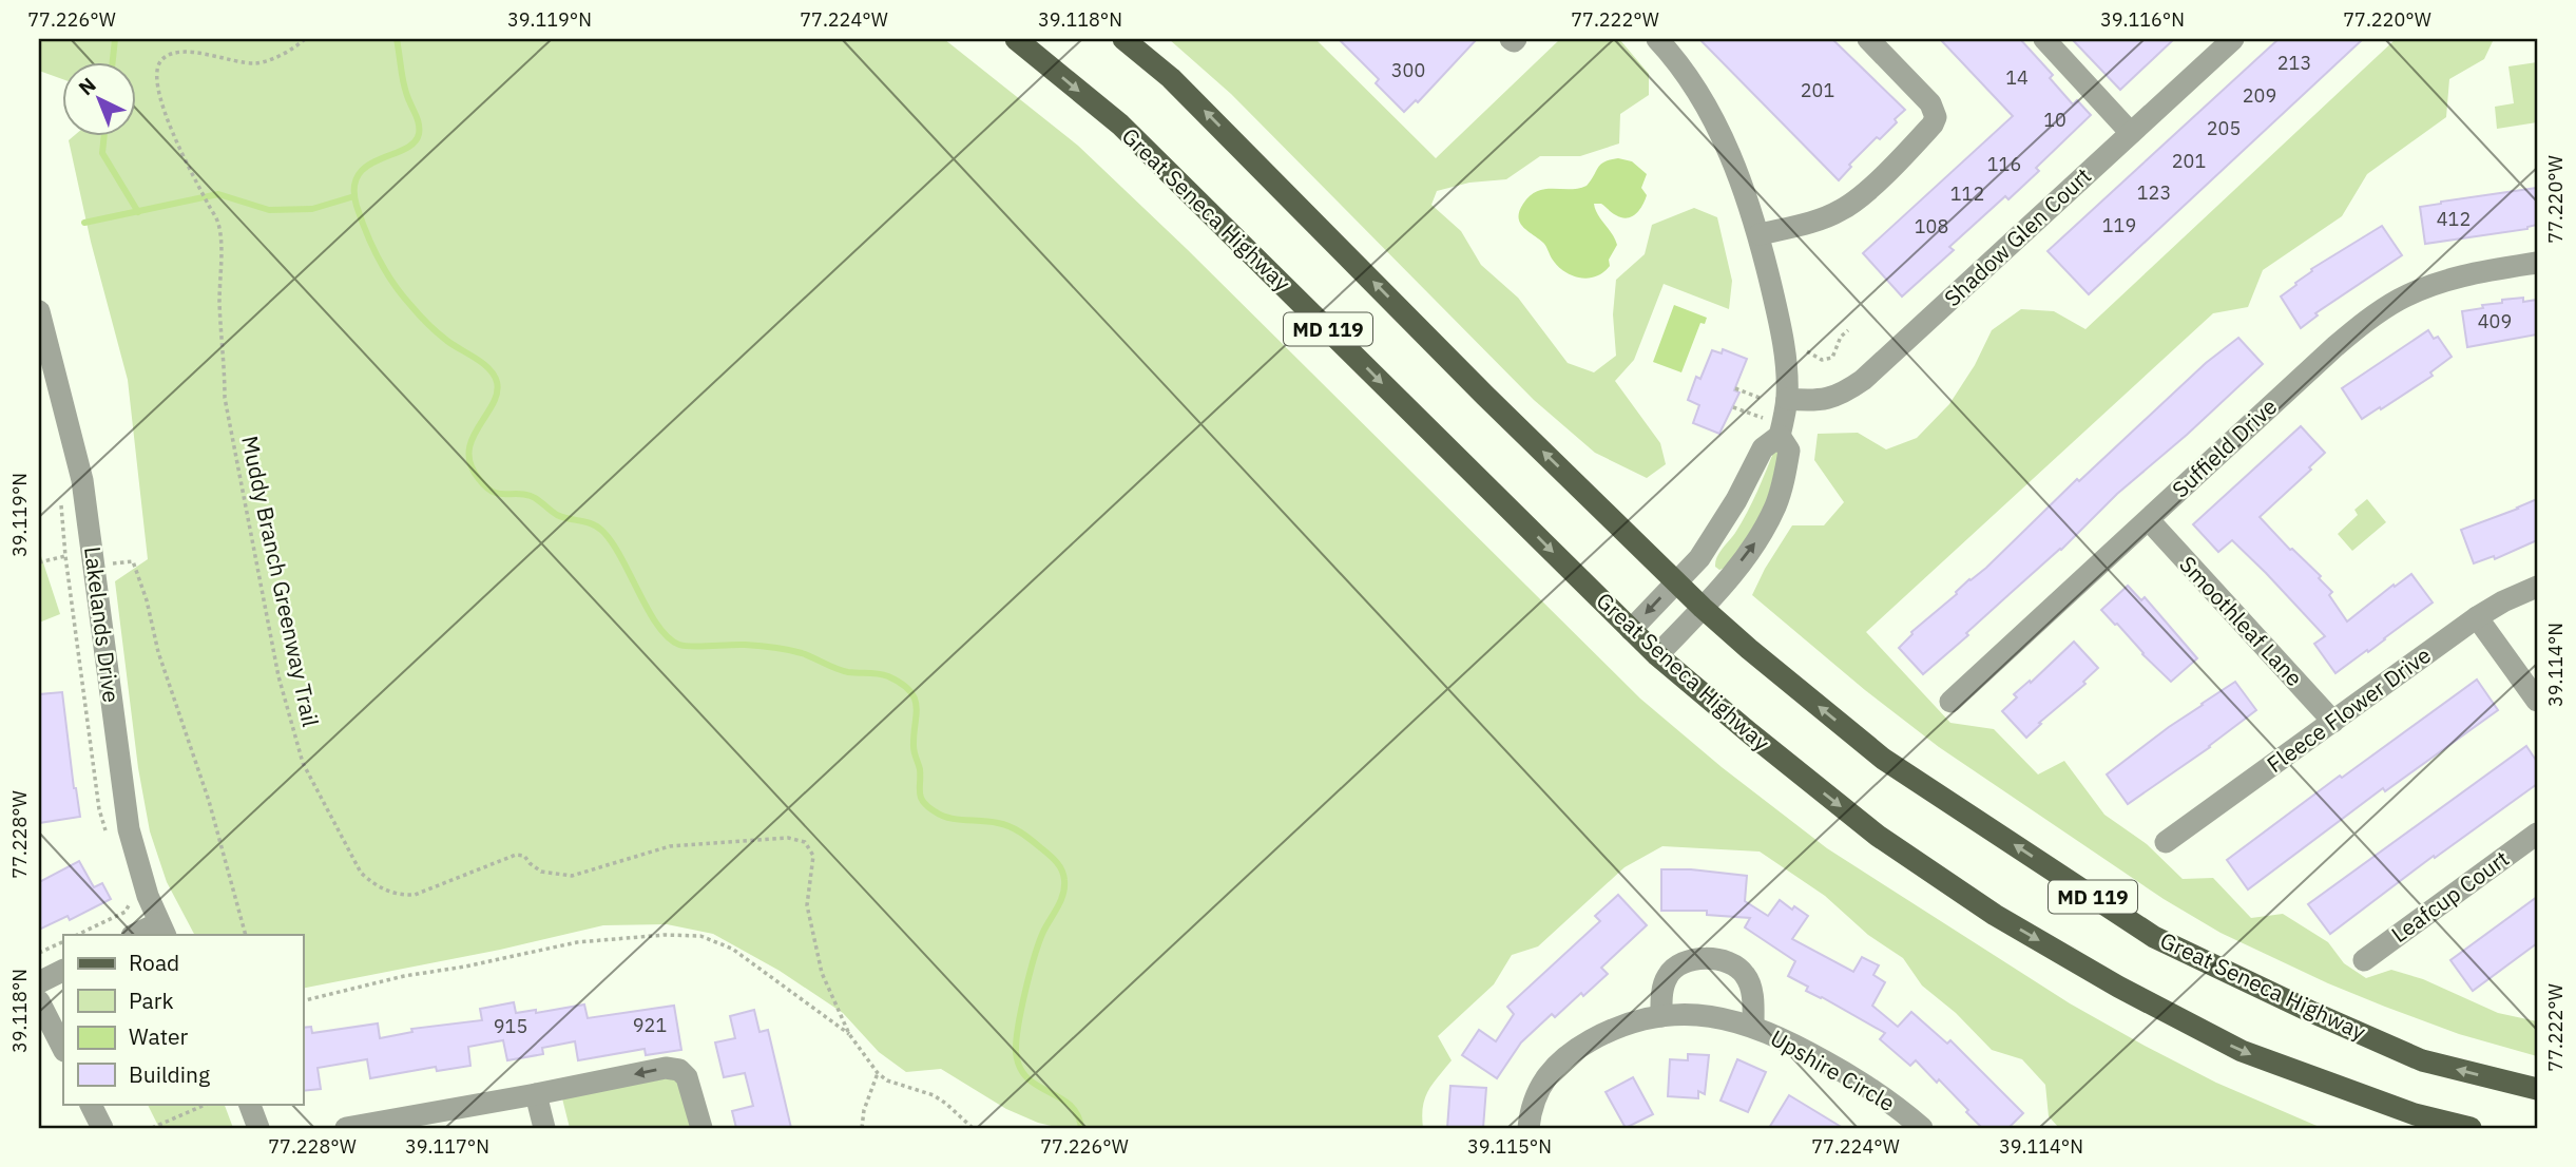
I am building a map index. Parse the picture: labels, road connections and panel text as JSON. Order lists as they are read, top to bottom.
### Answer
{
  "streets": {
    "main road": ["Great Seneca Highway", "MD 119"],
    "street": [
      "Shadow Glen Court",
      "Suffield Drive",
      "Smoothleaf Lane",
      "Lakelands Drive",
      "Fleece Flower Drive",
      "Leafcup Court",
      "Upshire Circle"
    ],
    "path": ["Muddy Branch Greenway Trail"]
  },
  "crossings": [
    ["Suffield Drive", "Smoothleaf Lane"],
    ["Smoothleaf Lane", "Fleece Flower Drive"]
  ],
  "house_numbers": [
    "213",
    "300",
    "14",
    "201",
    "209",
    "10",
    "205",
    "201",
    "116",
    "123",
    "112",
    "412",
    "119",
    "108",
    "409",
    "921",
    "915"
  ],
  "legend": [
    "Road",
    "Park",
    "Water",
    "Building"
  ],
  "north": "top left",
  "coordinates": [
    "77.226°W",
    "39.119°N",
    "77.224°W",
    "39.118°N",
    "77.222°W",
    "39.116°N",
    "77.220°W",
    "39.114°N",
    "77.228°W",
    "39.117°N",
    "39.115°N"
  ]
}
